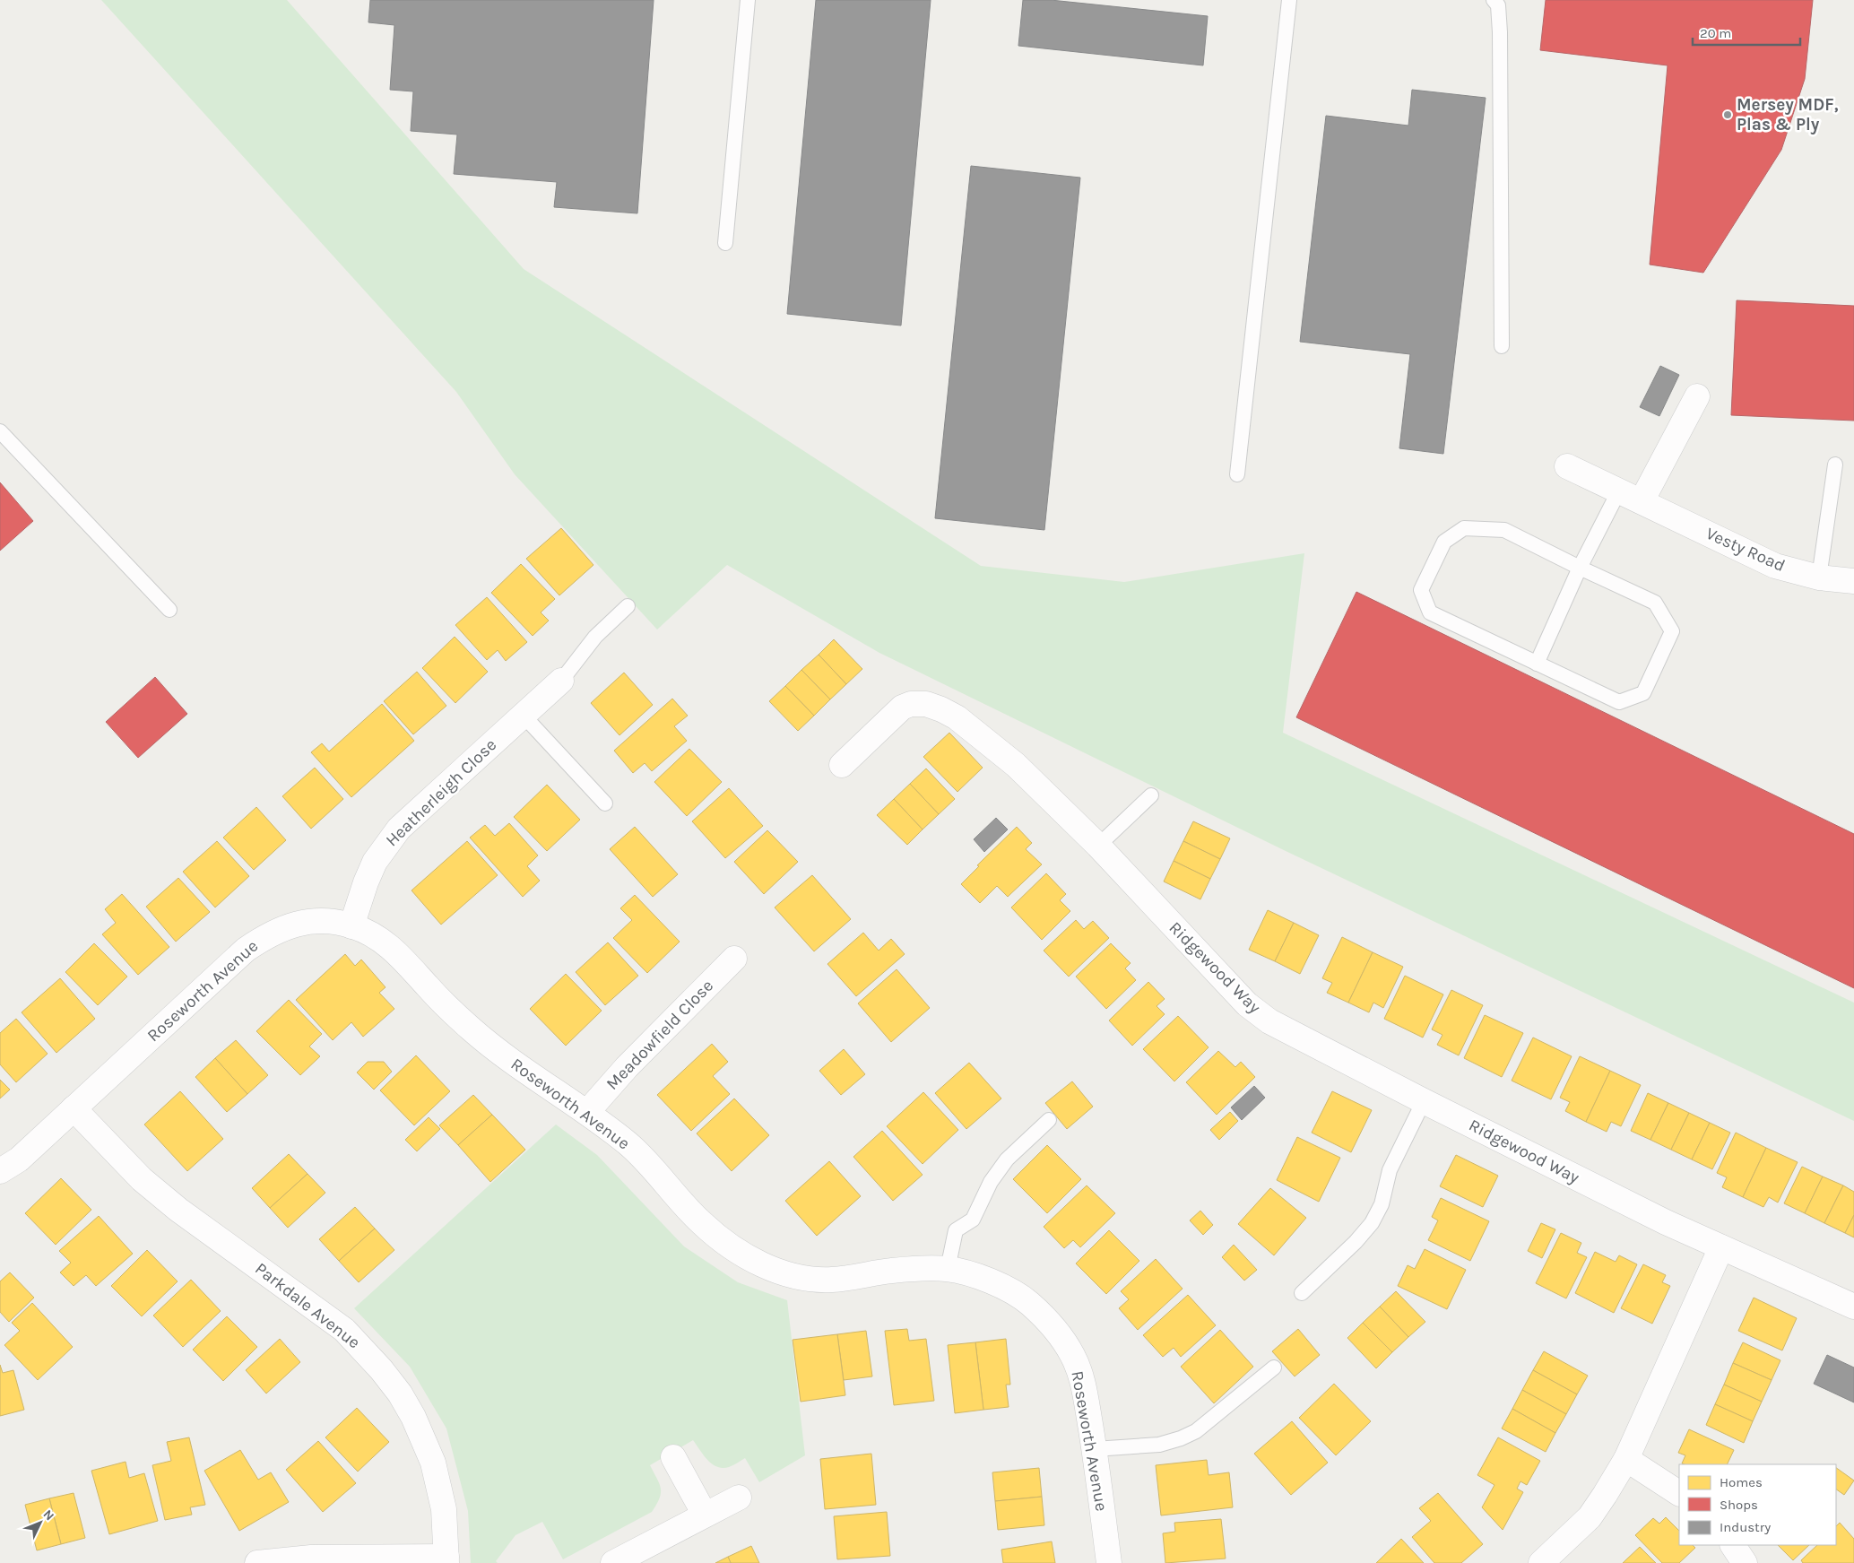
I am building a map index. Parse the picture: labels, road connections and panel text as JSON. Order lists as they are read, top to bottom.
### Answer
{
  "streets": {
    "street": [
      "Vesty Road",
      "Heatherleigh Close",
      "Ridgewood Way",
      "Roseworth Avenue",
      "Meadowfield Close",
      "Parkdale Avenue"
    ]
  },
  "crossings": [
    ["Heatherleigh Close", "Roseworth Avenue"],
    ["Roseworth Avenue", "Meadowfield Close"],
    ["Roseworth Avenue", "Parkdale Avenue"]
  ],
  "places": ["Mersey MDF, Plas & Ply"],
  "legend": ["Homes", "Shops", "Industry"],
  "scale_bar": "20 m",
  "north": "top right"
}
